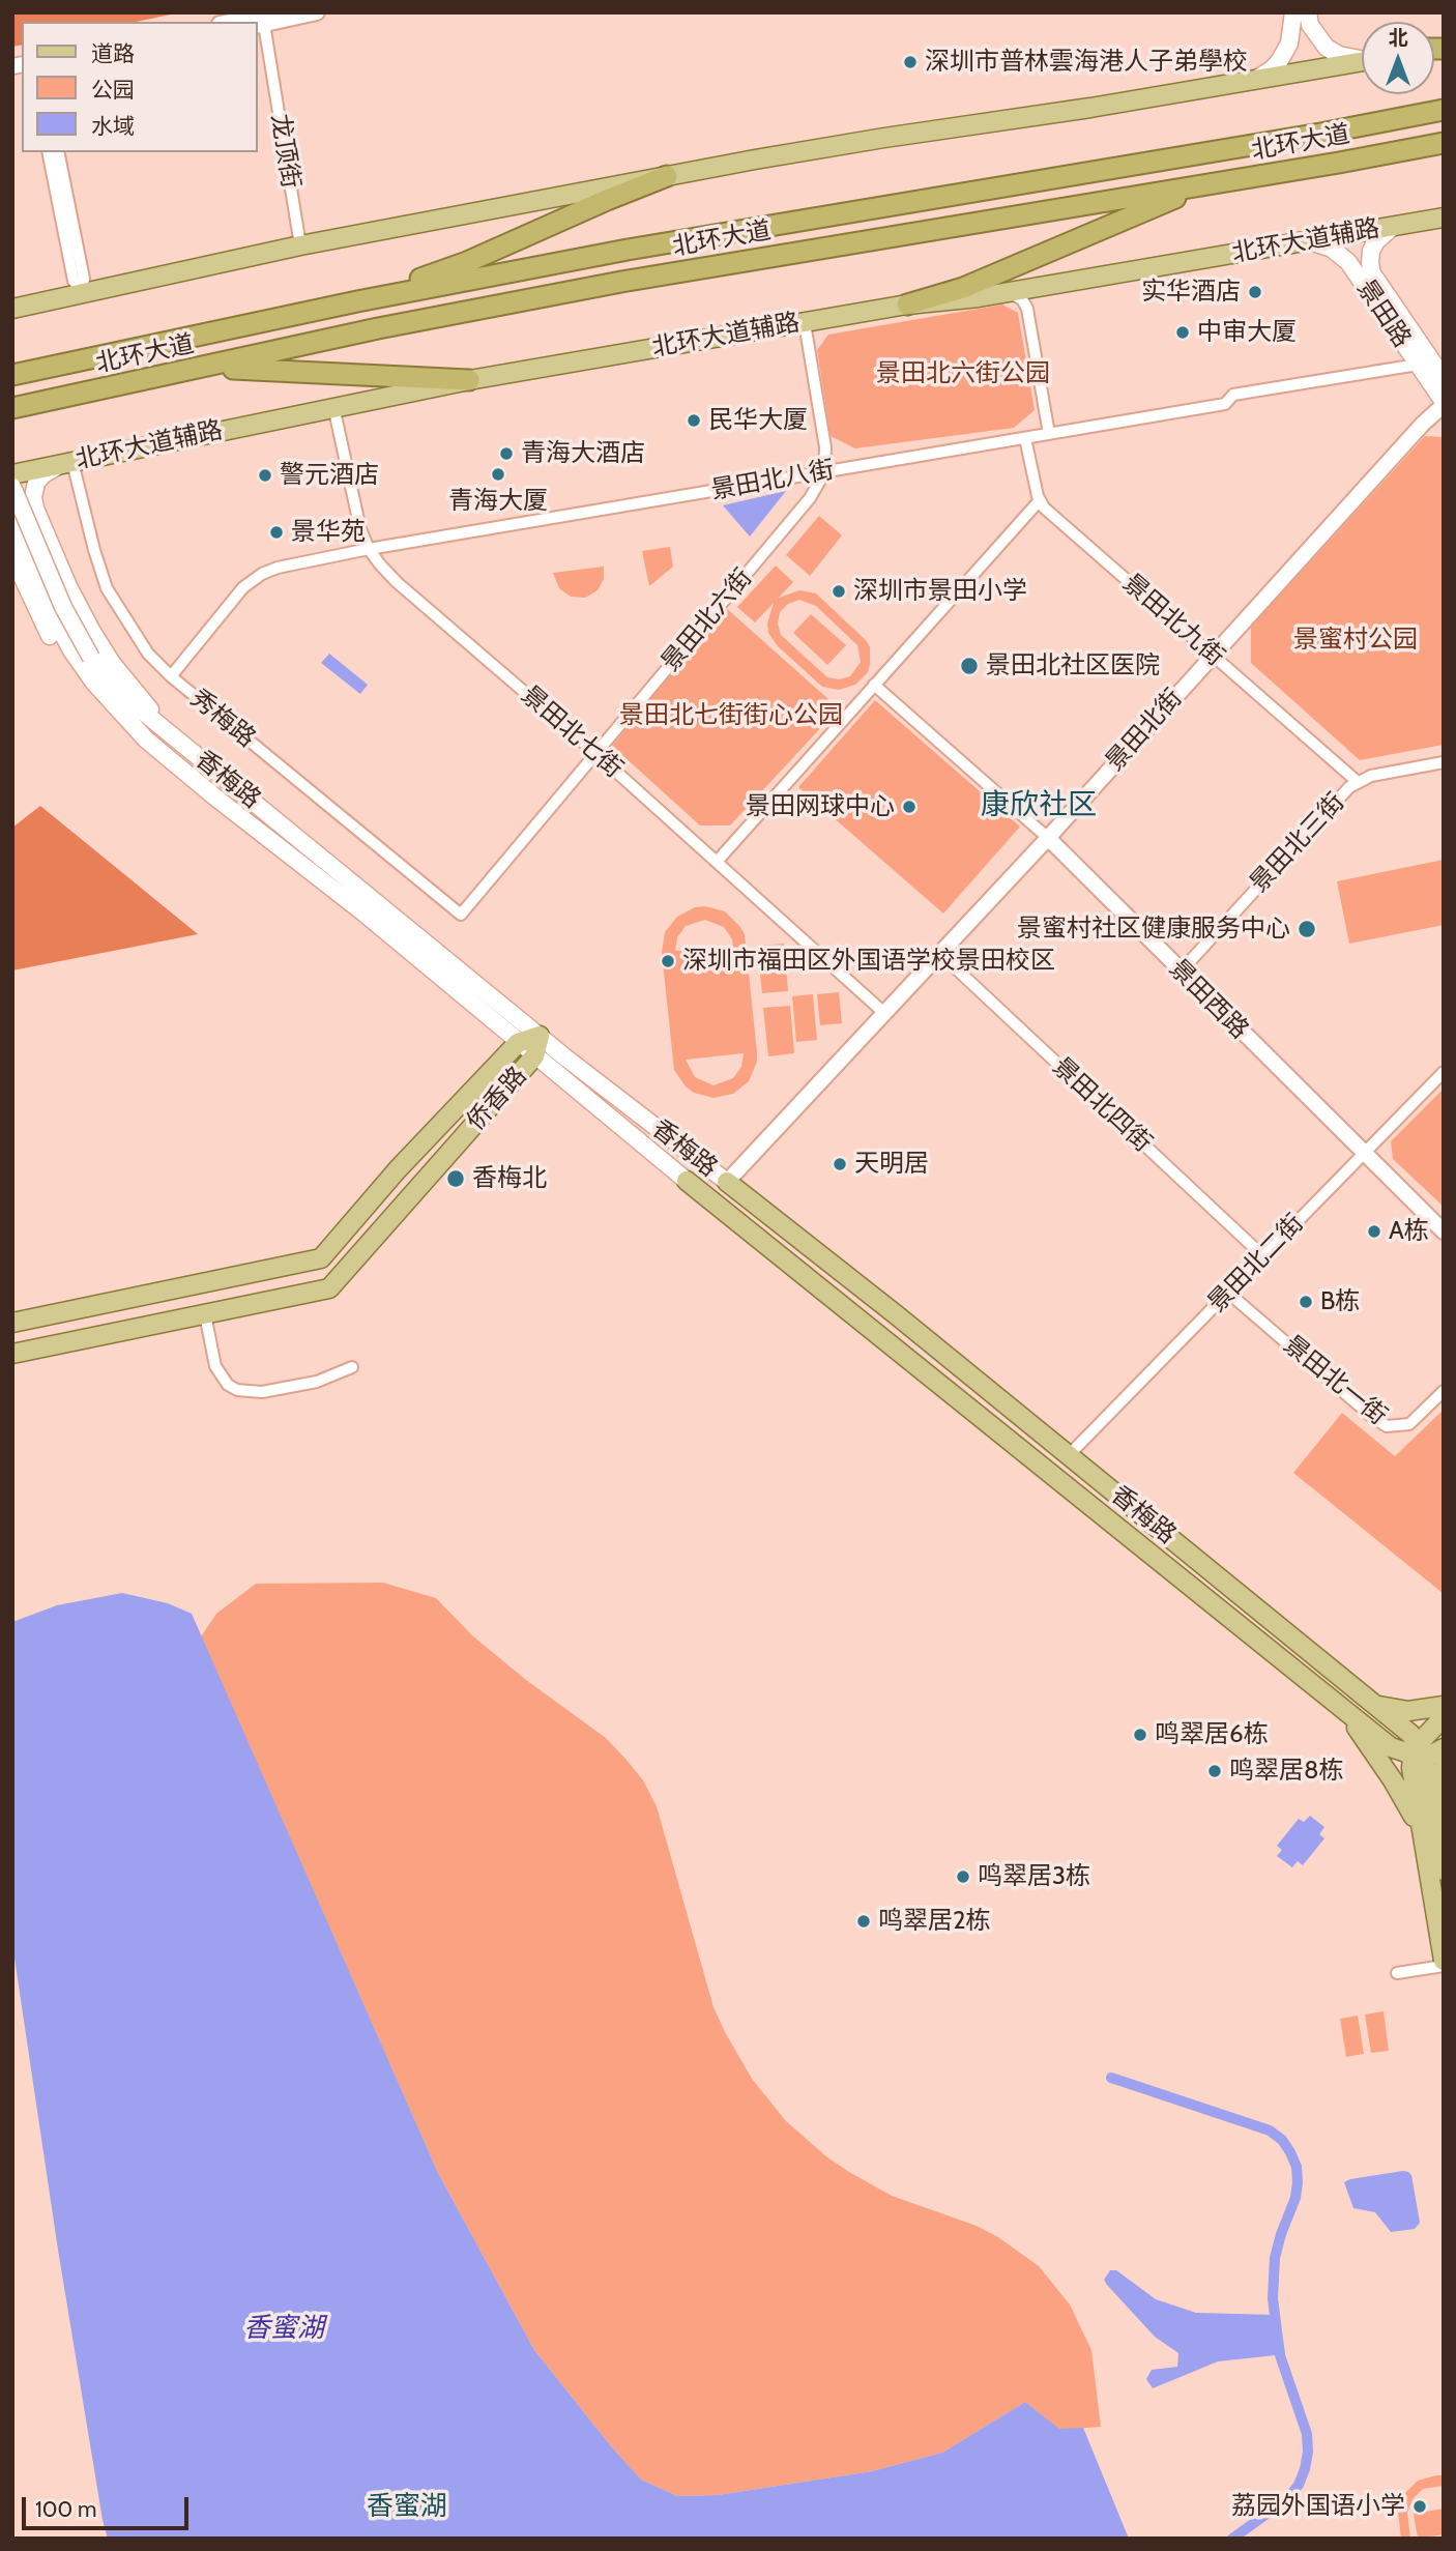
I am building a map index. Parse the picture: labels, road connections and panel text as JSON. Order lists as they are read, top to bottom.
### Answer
{
  "streets": {
    "highway": ["北环大道"],
    "main road": [
      "北环大道辅路",
      "景田路",
      "香梅路",
      "侨香路"
    ],
    "street": [
      "龙顶街",
      "景田北八街",
      "景田北六街",
      "景田北九街",
      "秀梅路",
      "景田北街",
      "景田北七街",
      "景田北三街",
      "景田西路",
      "景田北四街",
      "景田北二街",
      "景田北一街"
    ]
  },
  "crossings": [
    ["北环大道辅路", "景田路"],
    ["北环大道辅路", "秀梅路"],
    ["北环大道辅路", "景田北七街"],
    ["景田路", "景田北八街"],
    ["景田路", "景田北街"],
    ["景田北八街", "景田北六街"],
    ["景田北八街", "秀梅路"],
    ["景田北八街", "景田北七街"],
    ["景田北六街", "秀梅路"],
    ["景田北六街", "景田北七街"],
    ["景田北九街", "景田北街"],
    ["景田北九街", "景田北三街"],
    ["景田北街", "景田北七街"],
    ["景田北街", "香梅路"],
    ["景田北街", "景田西路"],
    ["景田北街", "景田北四街"],
    ["香梅路", "侨香路"],
    ["香梅路", "景田北二街"],
    ["景田北三街", "景田西路"],
    ["景田西路", "景田北二街"],
    ["景田北四街", "景田北二街"],
    ["景田北二街", "景田北一街"]
  ],
  "districts": ["康欣社区", "香蜜湖"],
  "water": ["香蜜湖"],
  "parks": ["景田北六街公园", "景蜜村公园", "景田北七街街心公园"],
  "places": [
    "深圳市普林雲海港人子弟學校",
    "实华酒店",
    "中审大厦",
    "民华大厦",
    "青海大酒店",
    "青海大厦",
    "警元酒店",
    "景华苑",
    "深圳市景田小学",
    "景田北社区医院",
    "景田网球中心",
    "景蜜村社区健康服务中心",
    "深圳市福田区外国语学校景田校区",
    "天明居",
    "香梅北",
    "A栋",
    "B栋",
    "鸣翠居6栋",
    "鸣翠居8栋",
    "鸣翠居3栋",
    "鸣翠居2栋",
    "荔园外国语小学"
  ],
  "legend": ["道路", "公园", "水域"],
  "scale_bar": "100 m",
  "north": "top"
}
